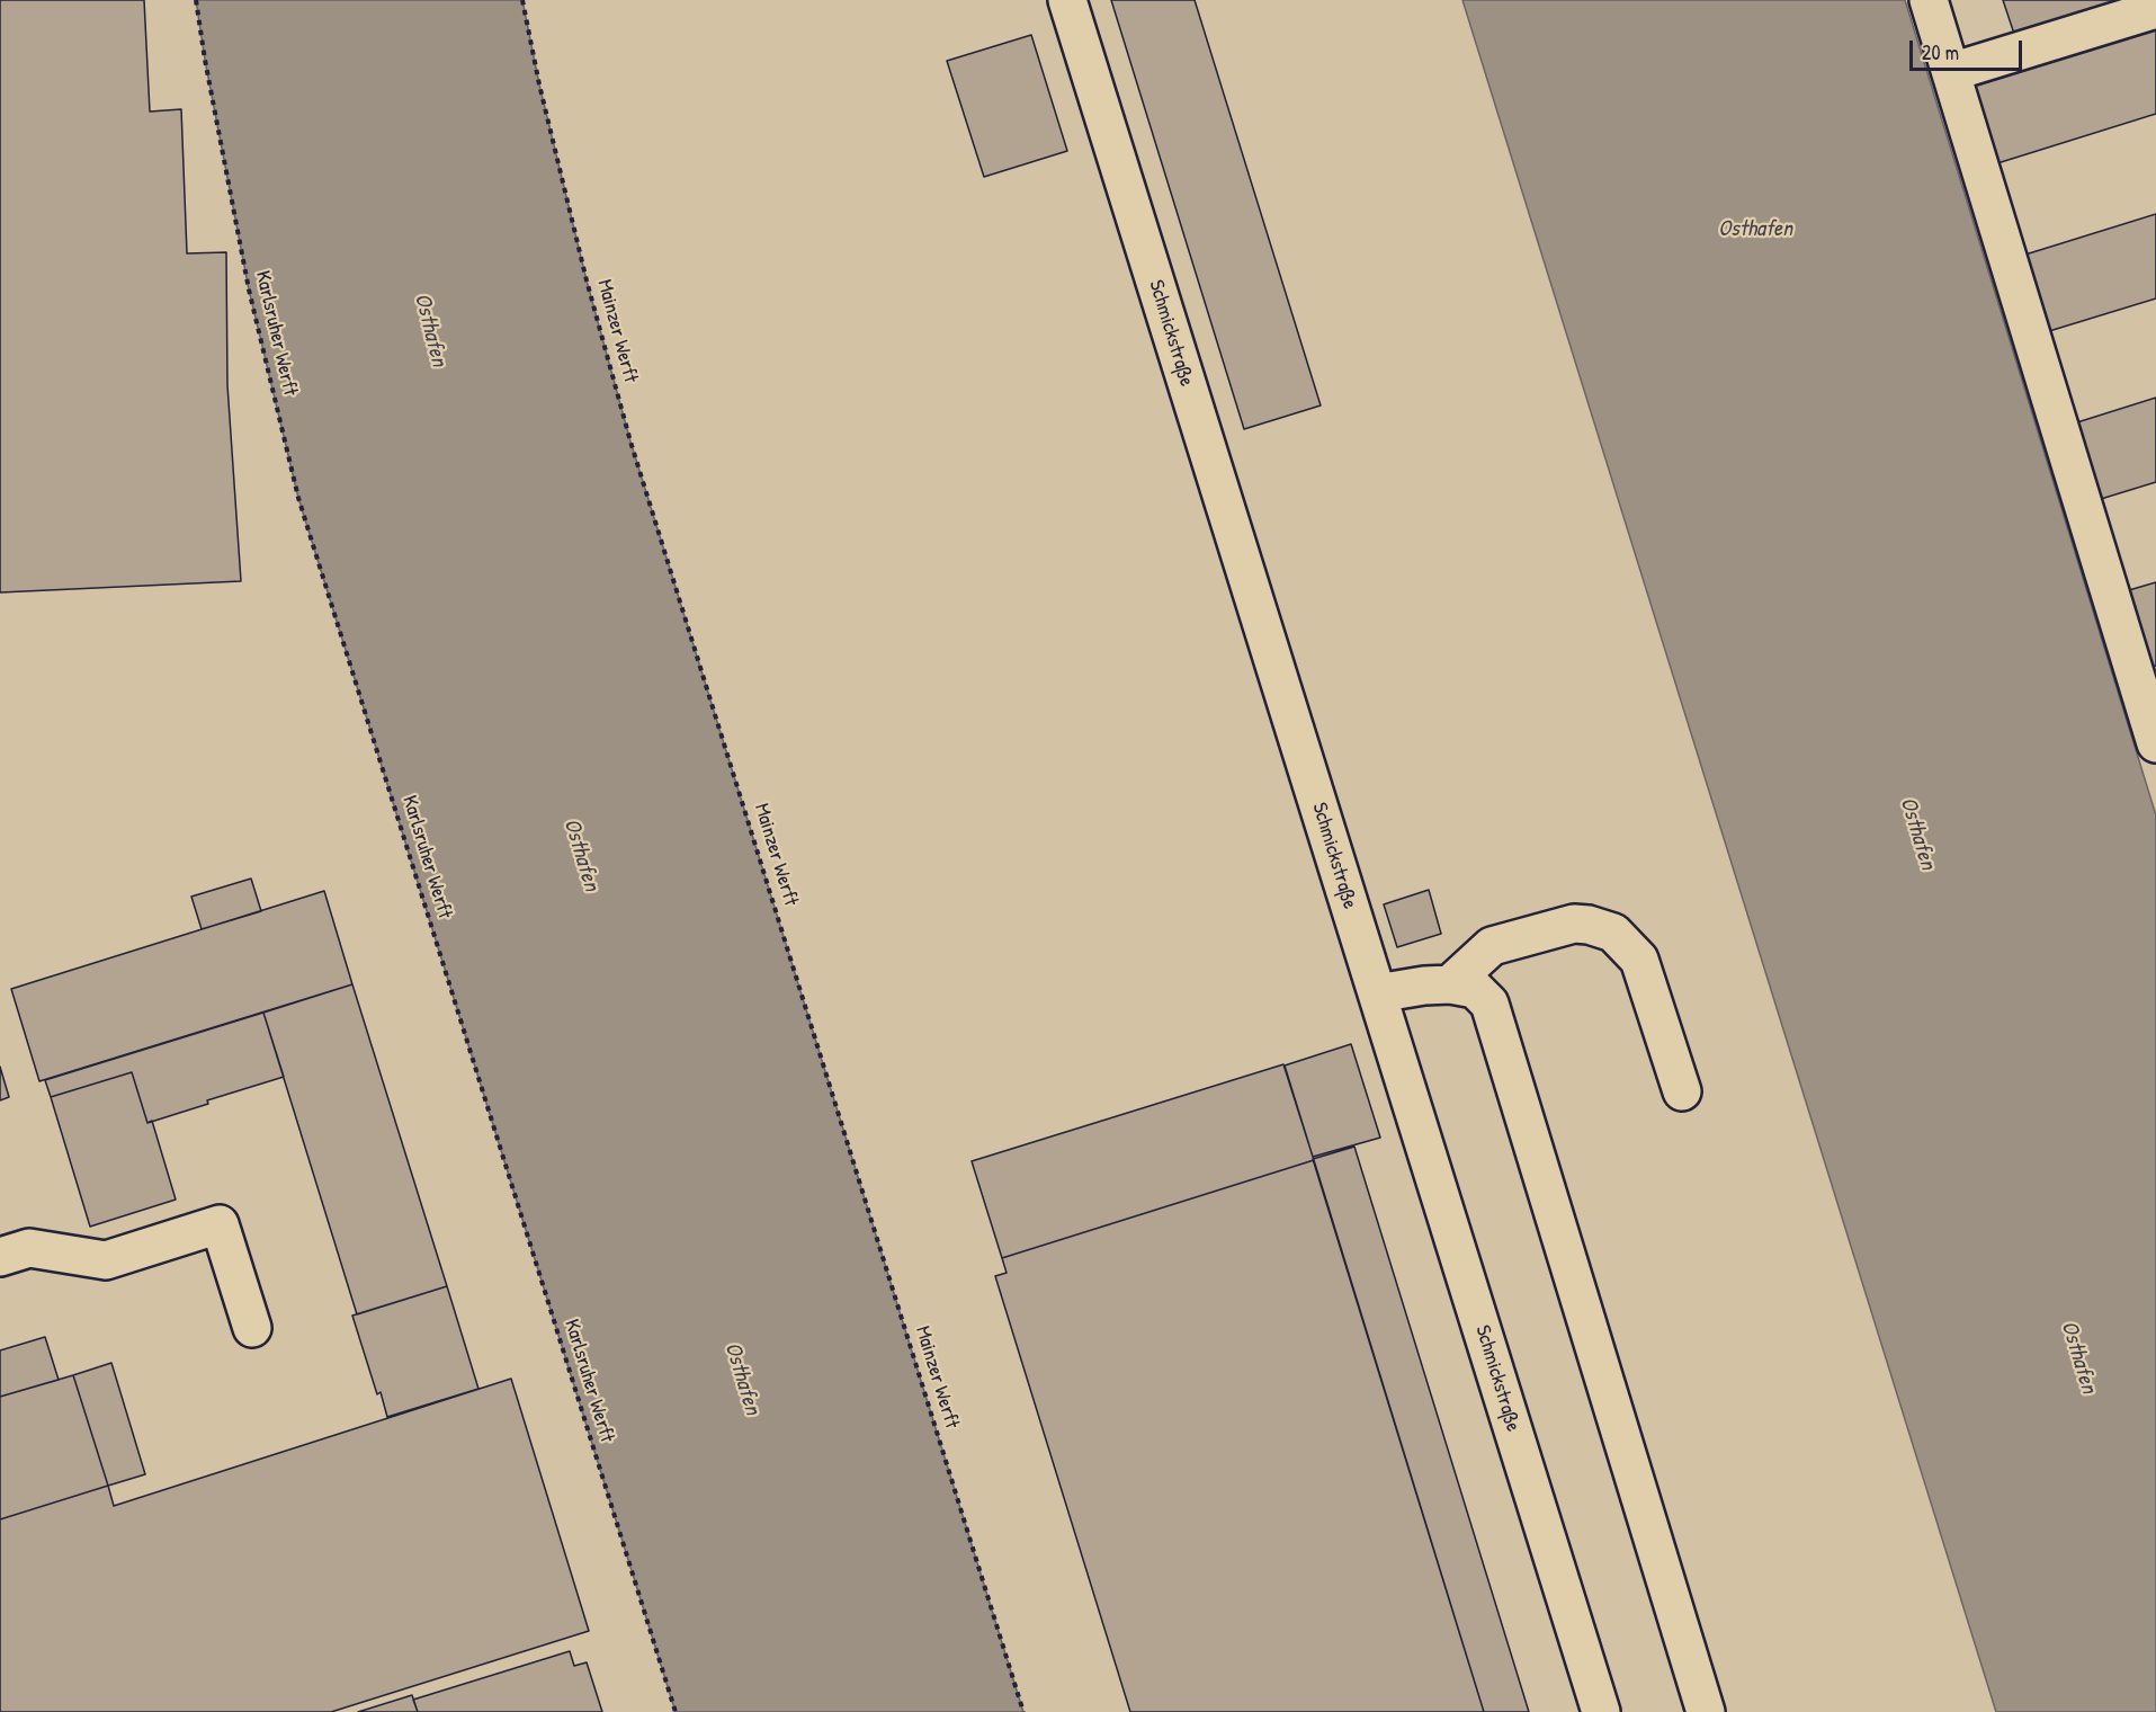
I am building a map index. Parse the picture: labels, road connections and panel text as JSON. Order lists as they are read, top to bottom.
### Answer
{
  "streets": {
    "street": ["Schmickstraße"],
    "path": ["Mainzer Werft", "Karlsruher Werft"]
  },
  "water": ["Osthafen"],
  "scale_bar": "20 m"
}
